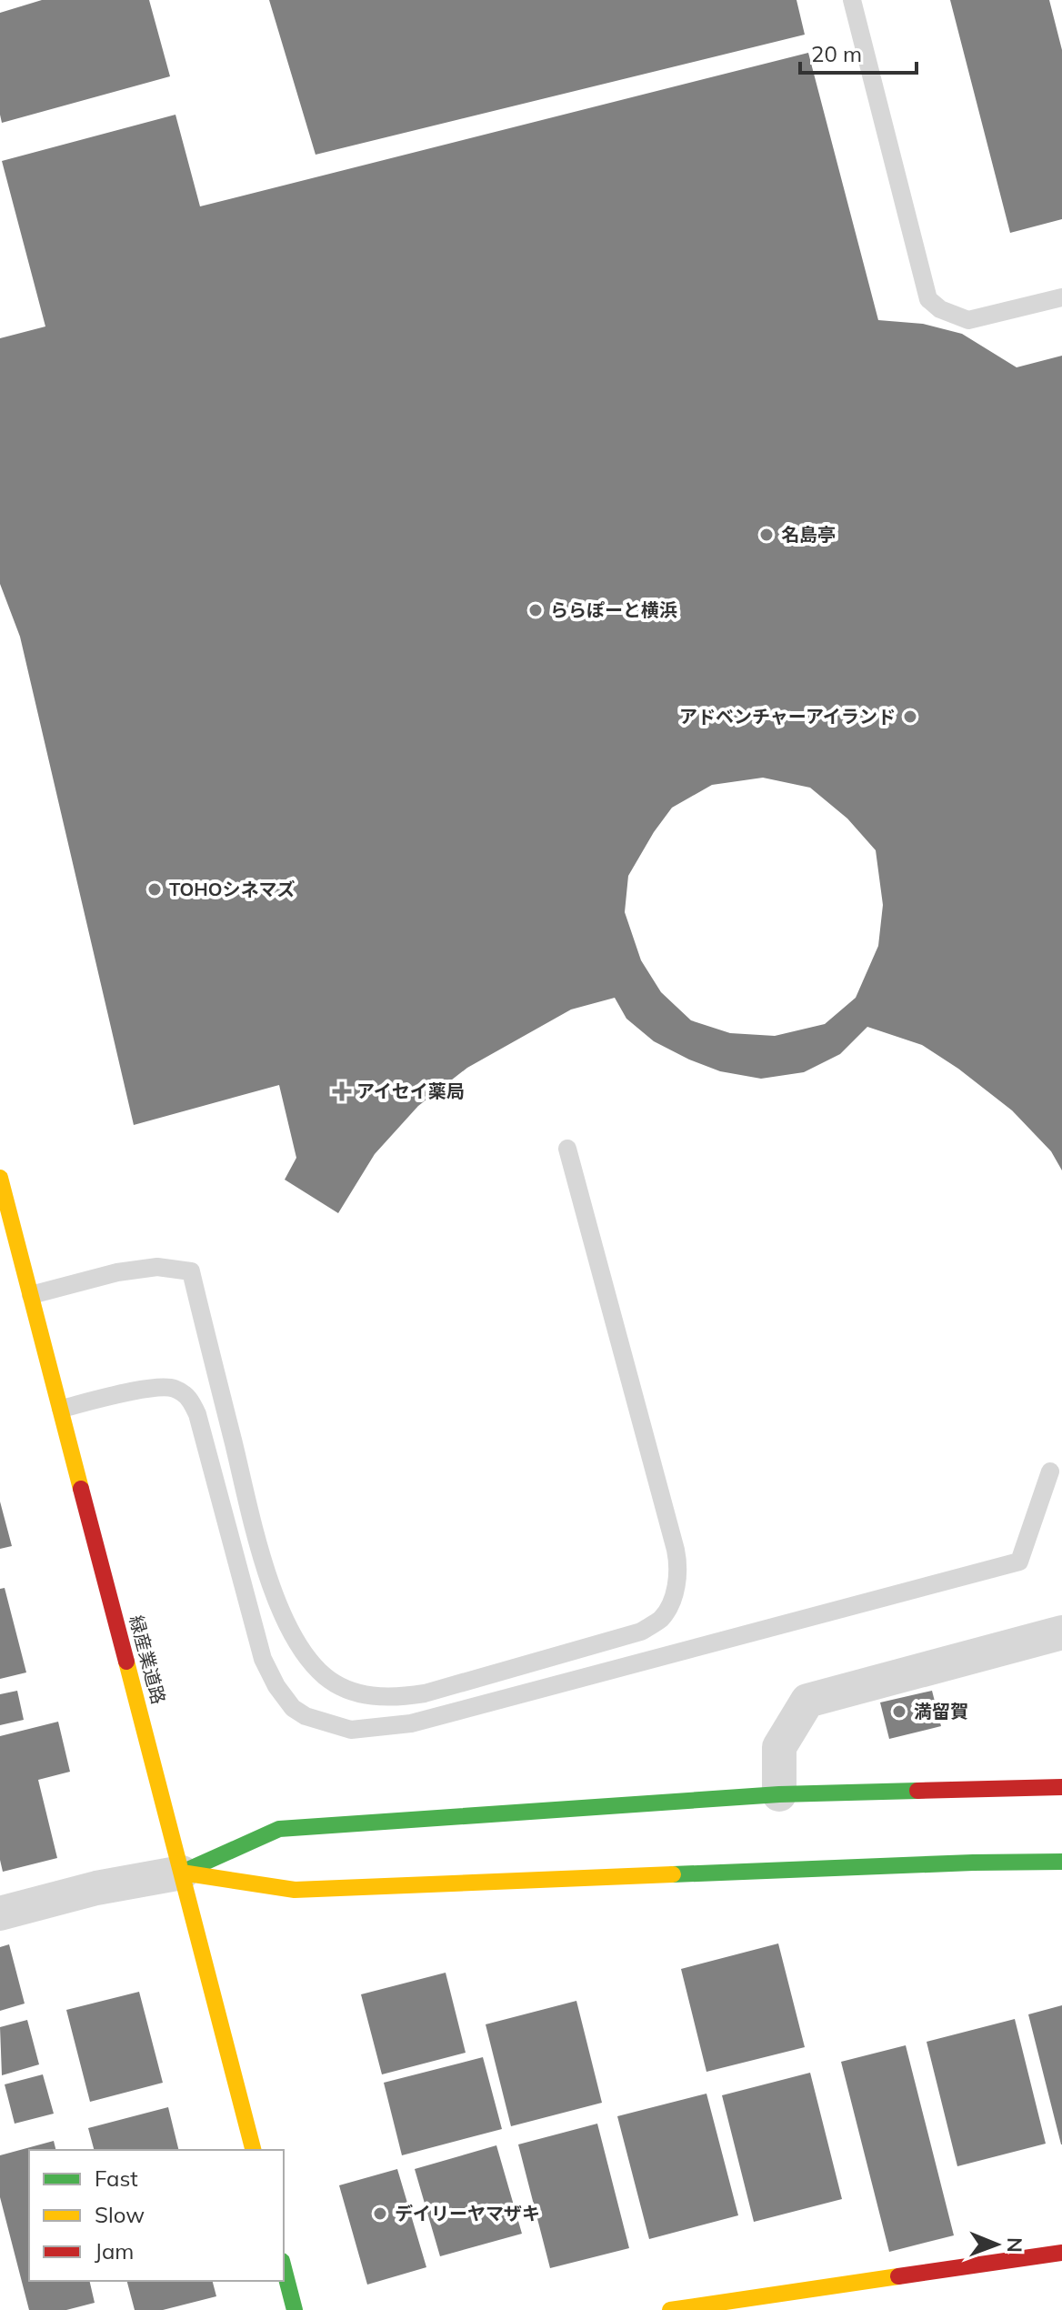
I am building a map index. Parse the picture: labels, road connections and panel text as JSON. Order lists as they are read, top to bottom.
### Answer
{
  "streets": {
    "street": ["緑産業道路"]
  },
  "places": {
    "other": [
      "名島亭",
      "ららぽーと横浜",
      "アドベンチャーアイランド",
      "TOHOシネマズ",
      "満留賀",
      "デイリーヤマザキ"
    ],
    "health": ["アイセイ薬局"]
  },
  "legend": ["Fast", "Slow", "Jam"],
  "scale_bar": "20 m",
  "north": "right"
}
